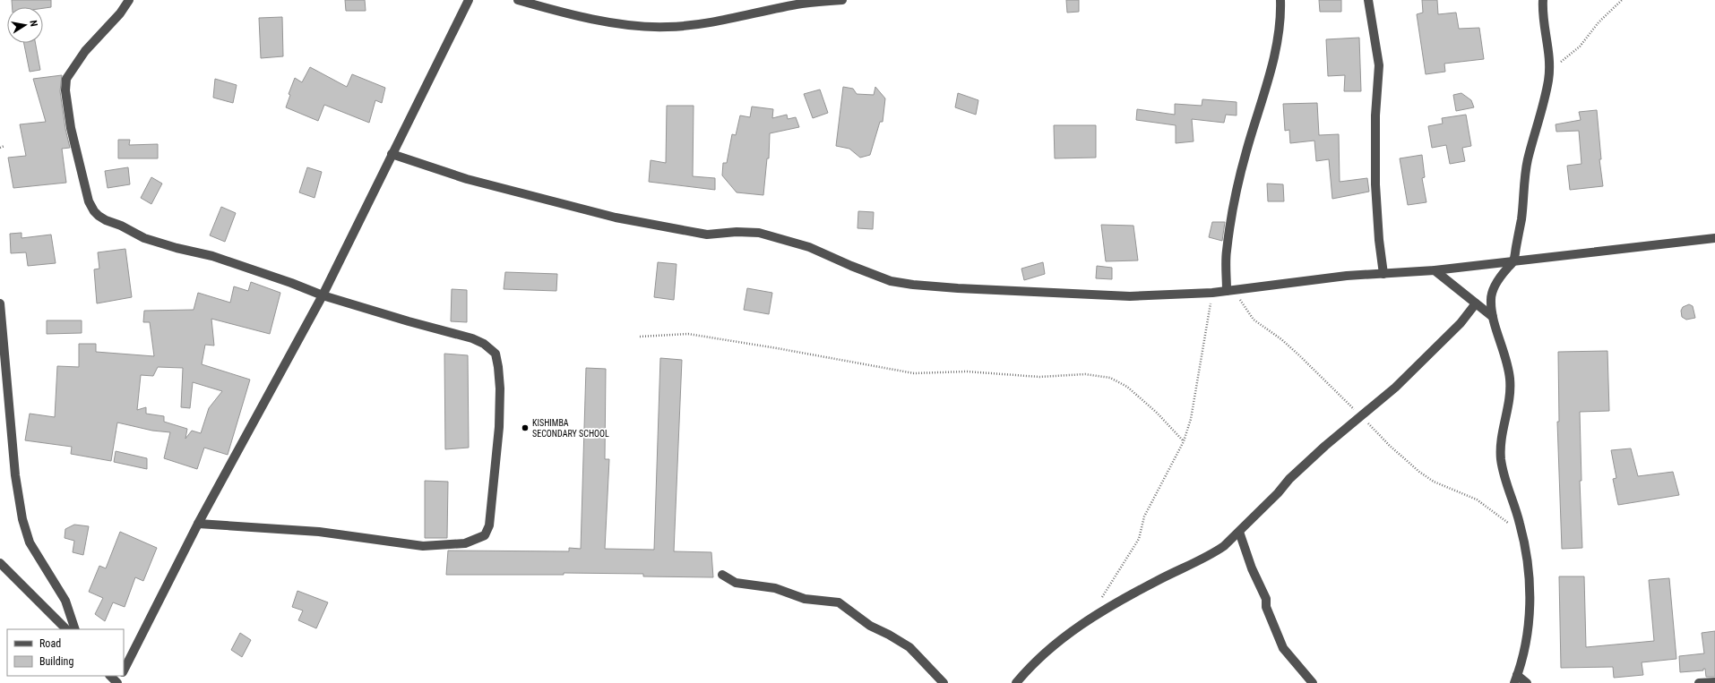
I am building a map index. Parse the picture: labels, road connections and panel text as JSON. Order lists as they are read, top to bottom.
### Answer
{
  "places": ["KISHIMBA SECONDARY SCHOOL"],
  "legend": ["Road", "Building"],
  "north": "right"
}
